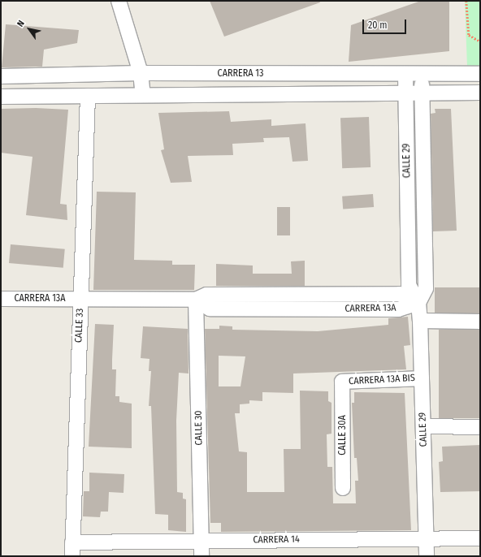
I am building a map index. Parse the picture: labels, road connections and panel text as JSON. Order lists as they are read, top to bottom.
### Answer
{
  "streets": {
    "street": [
      "CARRERA 13",
      "CALLE 29",
      "CARRERA 13A",
      "CALLE 33",
      "CARRERA 13A BIS",
      "CALLE 30",
      "CALLE 30A",
      "CARRERA 14"
    ]
  },
  "crossings": [
    ["CARRERA 13", "CALLE 29"],
    ["CALLE 29", "CARRERA 13A"],
    ["CALLE 29", "CARRERA 13A BIS"],
    ["CALLE 29", "CARRERA 14"],
    ["CARRERA 13A", "CALLE 33"],
    ["CARRERA 13A", "CALLE 30"],
    ["CALLE 33", "CARRERA 14"],
    ["CARRERA 13A BIS", "CALLE 30A"],
    ["CALLE 30", "CARRERA 14"]
  ],
  "scale_bar": "20 m",
  "north": "top left"
}
